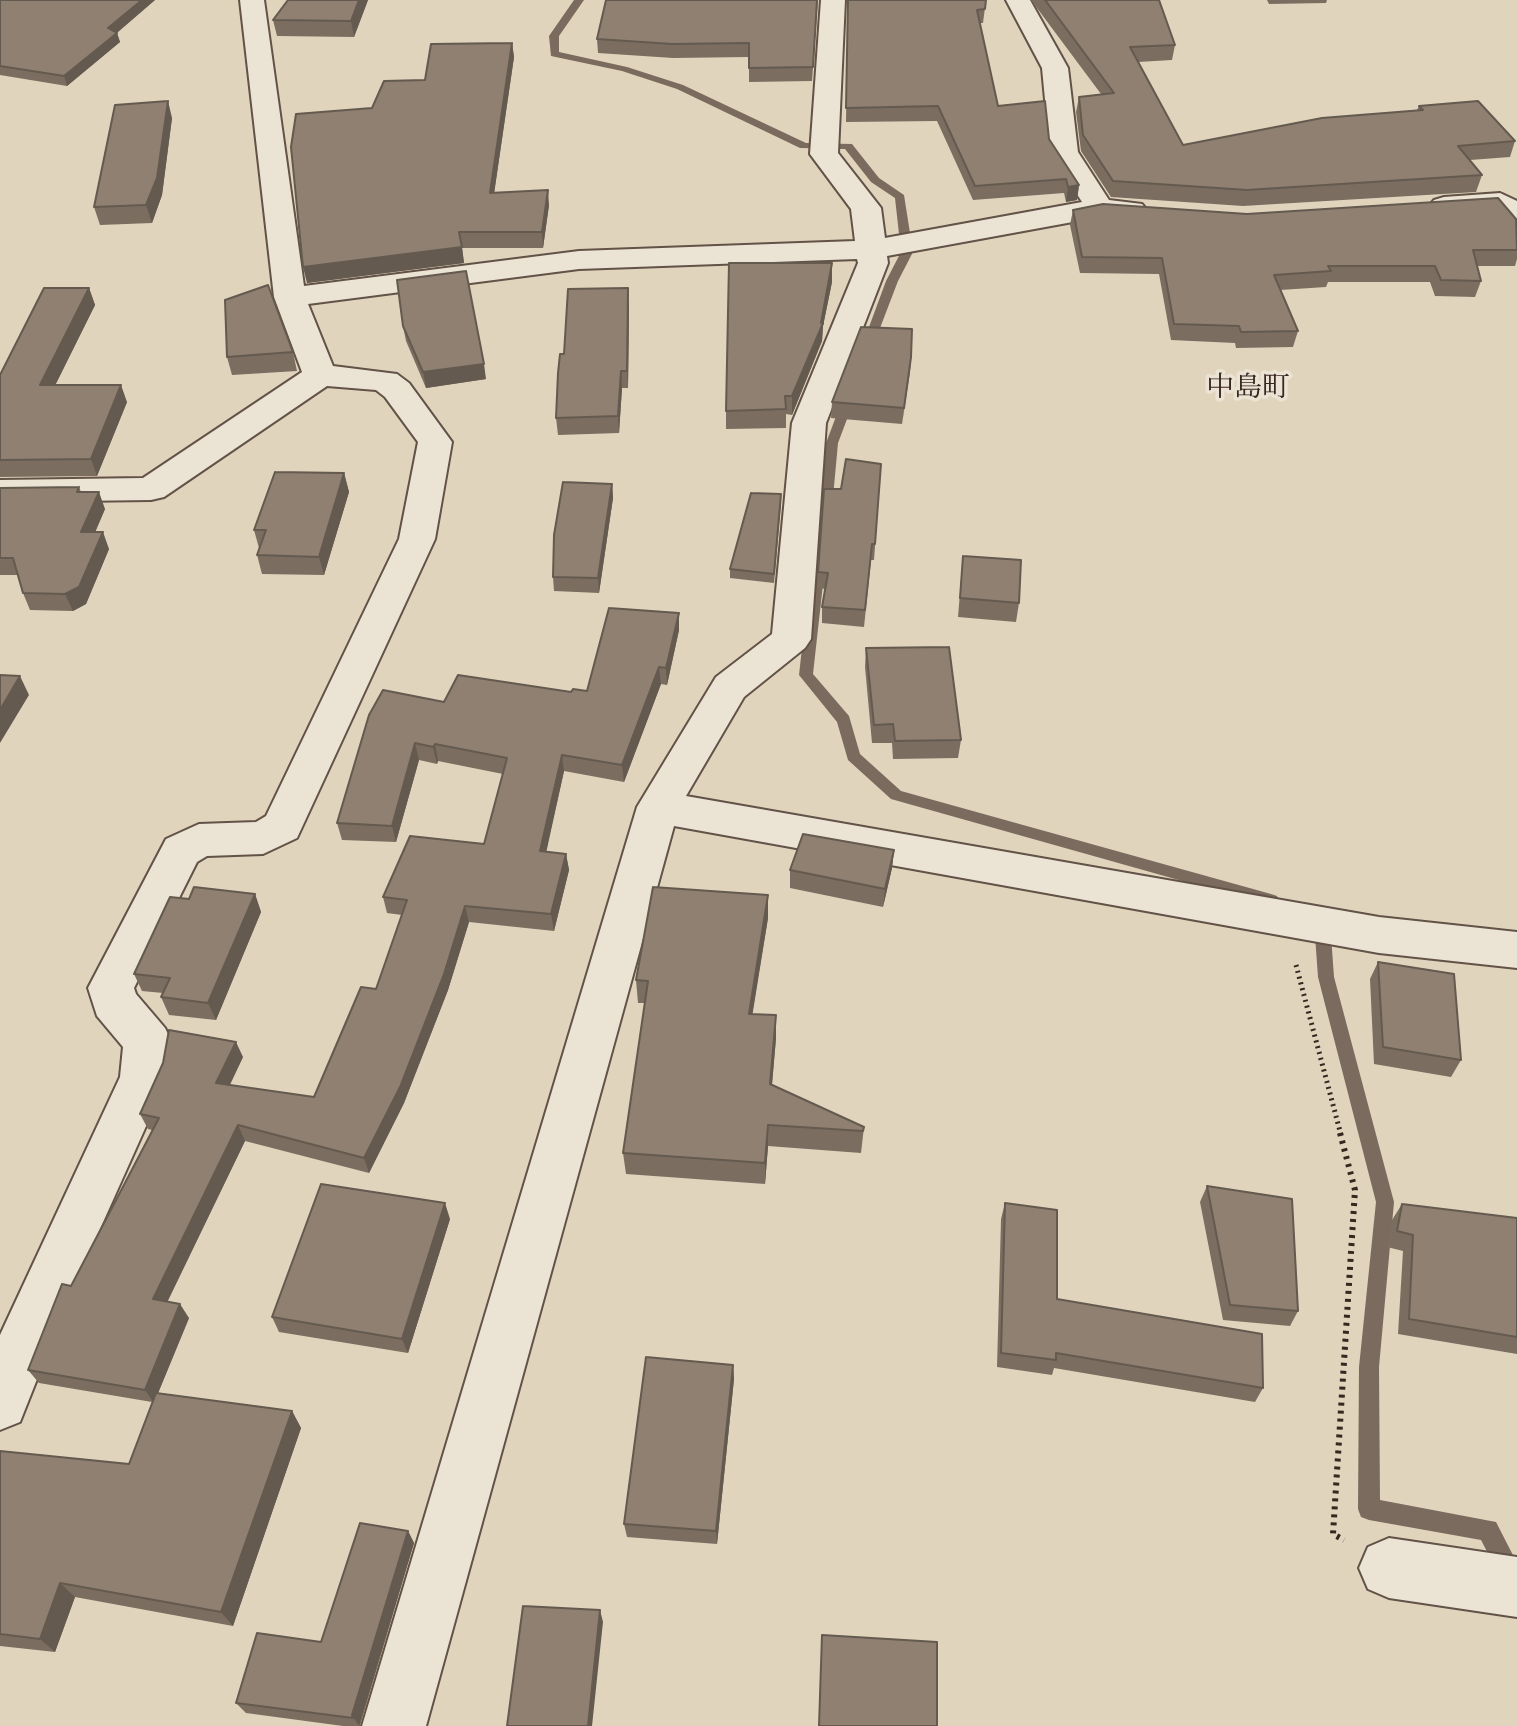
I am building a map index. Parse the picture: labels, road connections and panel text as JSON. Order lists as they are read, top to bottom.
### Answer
{
  "districts": ["中島町"]
}
